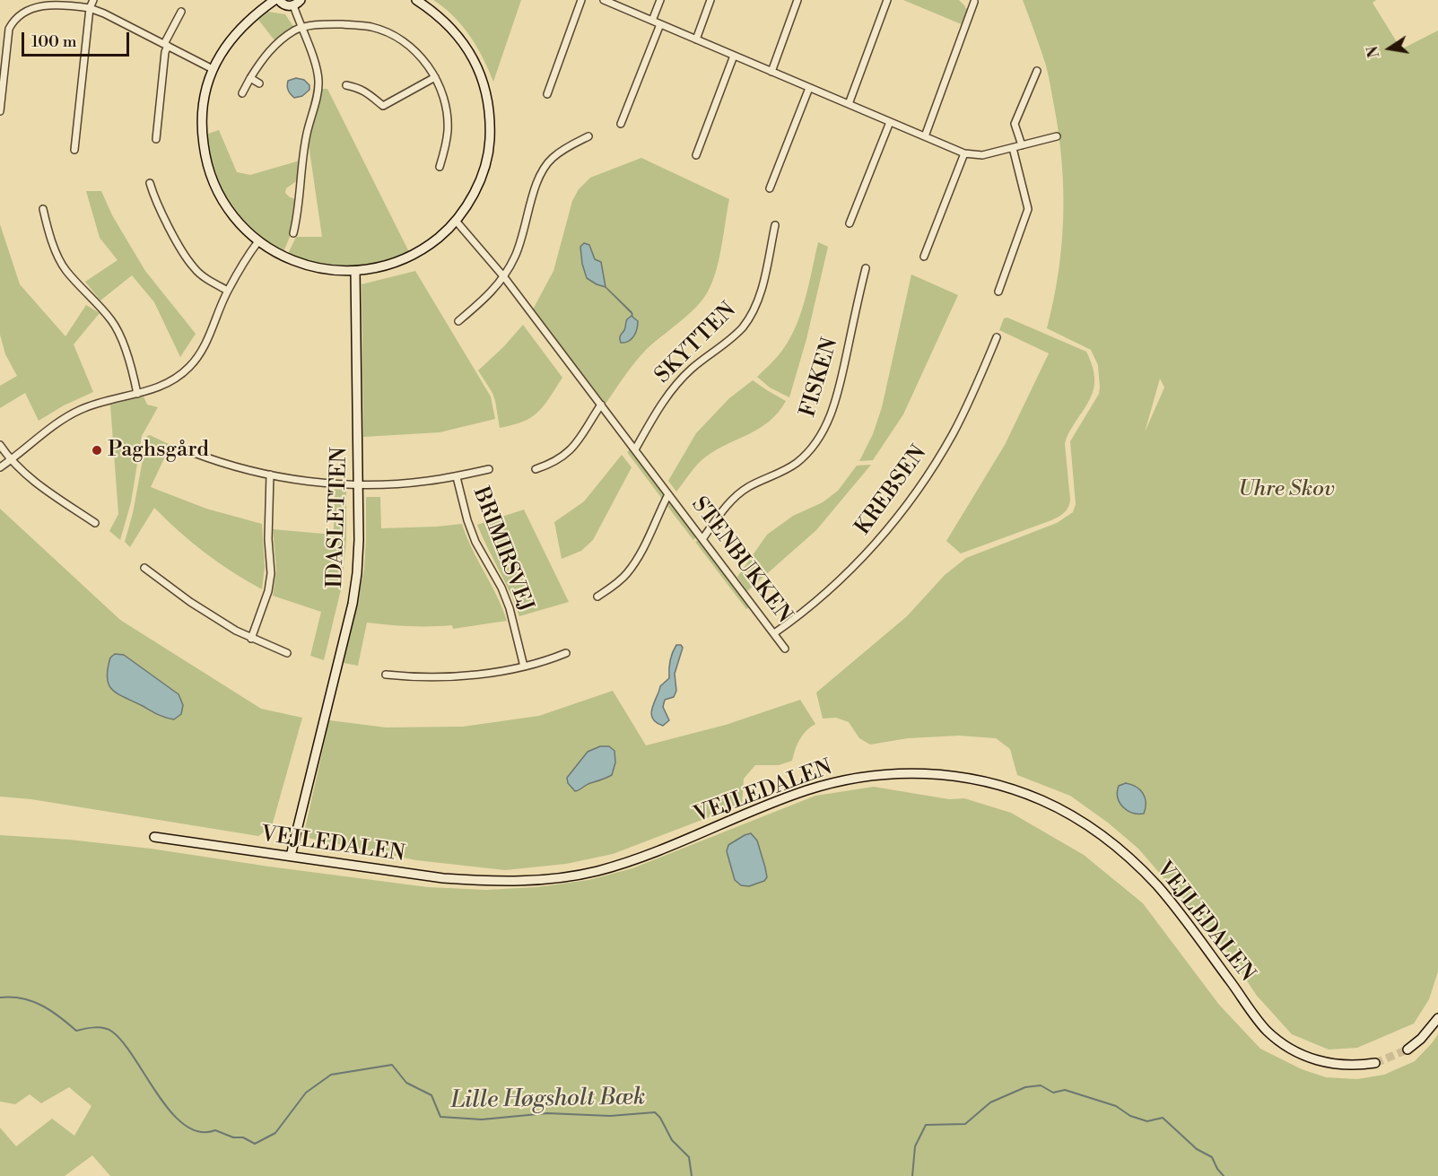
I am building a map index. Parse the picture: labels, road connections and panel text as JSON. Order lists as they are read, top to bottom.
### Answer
{
  "streets": {
    "street": [
      "SKYTTEN",
      "FISKEN",
      "KREBSEN",
      "IDASLETTEN",
      "BRIMIRSVEJ",
      "STENBUKKEN",
      "VEJLEDALEN"
    ]
  },
  "crossings": [
    ["SKYTTEN", "STENBUKKEN"],
    ["FISKEN", "STENBUKKEN"],
    ["KREBSEN", "STENBUKKEN"],
    ["IDASLETTEN", "BRIMIRSVEJ"],
    ["IDASLETTEN", "VEJLEDALEN"]
  ],
  "water": ["Lille Høgsholt Bæk"],
  "parks": ["Uhre Skov"],
  "places": ["Paghsgård"],
  "scale_bar": "100 m",
  "north": "left"
}
